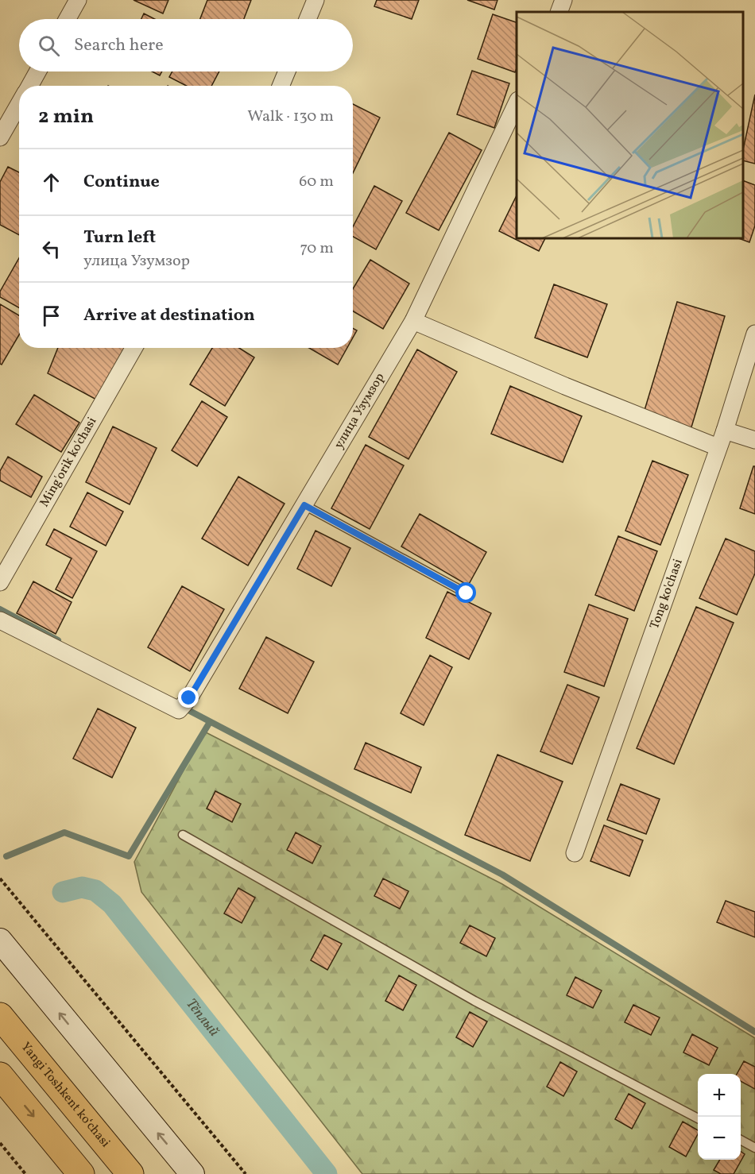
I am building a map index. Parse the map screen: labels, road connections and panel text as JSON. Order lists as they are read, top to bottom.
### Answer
{
  "streets": {
    "highway": ["Yangi Toshkent ko‘chasi"],
    "street": ["улица Узумзор", "Ming'orik ko'chasi", "Tong ko'chasi"]
  },
  "water": ["Тёплый"],
  "page": {
    "search": "Search here",
    "heading": ["2 min", "Walk · 130 m"],
    "list": [
      ["Continue", "60 m"],
      ["Turn left", "улица Узумзор", "70 m"],
      "Arrive at destination"
    ],
    "map_buttons": ["+", "−"]
  }
}
